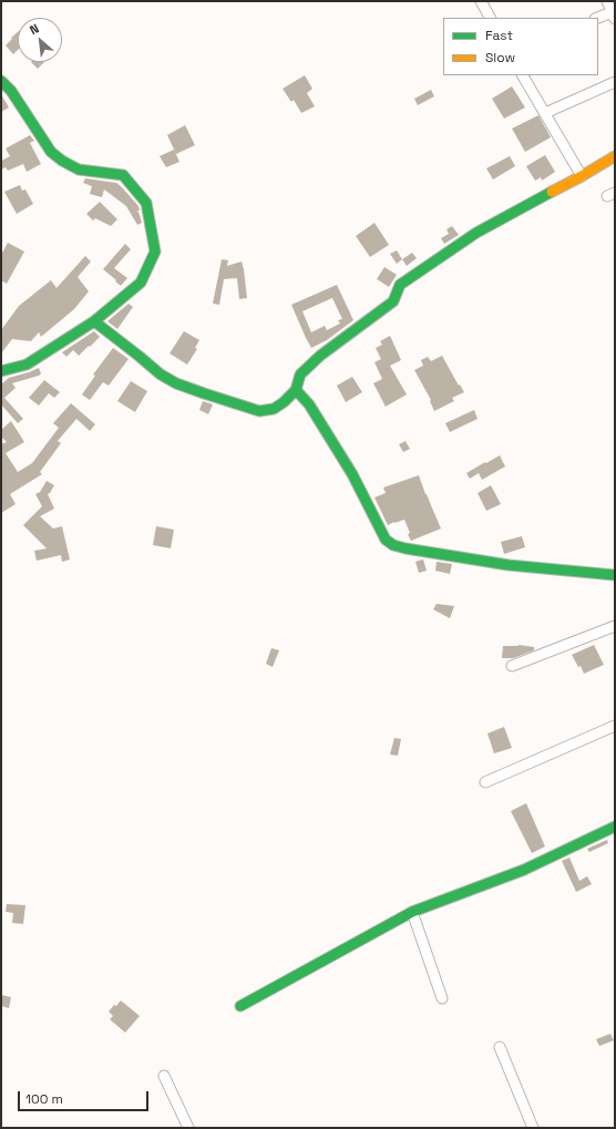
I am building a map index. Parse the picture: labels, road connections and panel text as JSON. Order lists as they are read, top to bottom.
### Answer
{
  "legend": ["Fast", "Slow"],
  "scale_bar": "100 m",
  "north": "top left"
}
